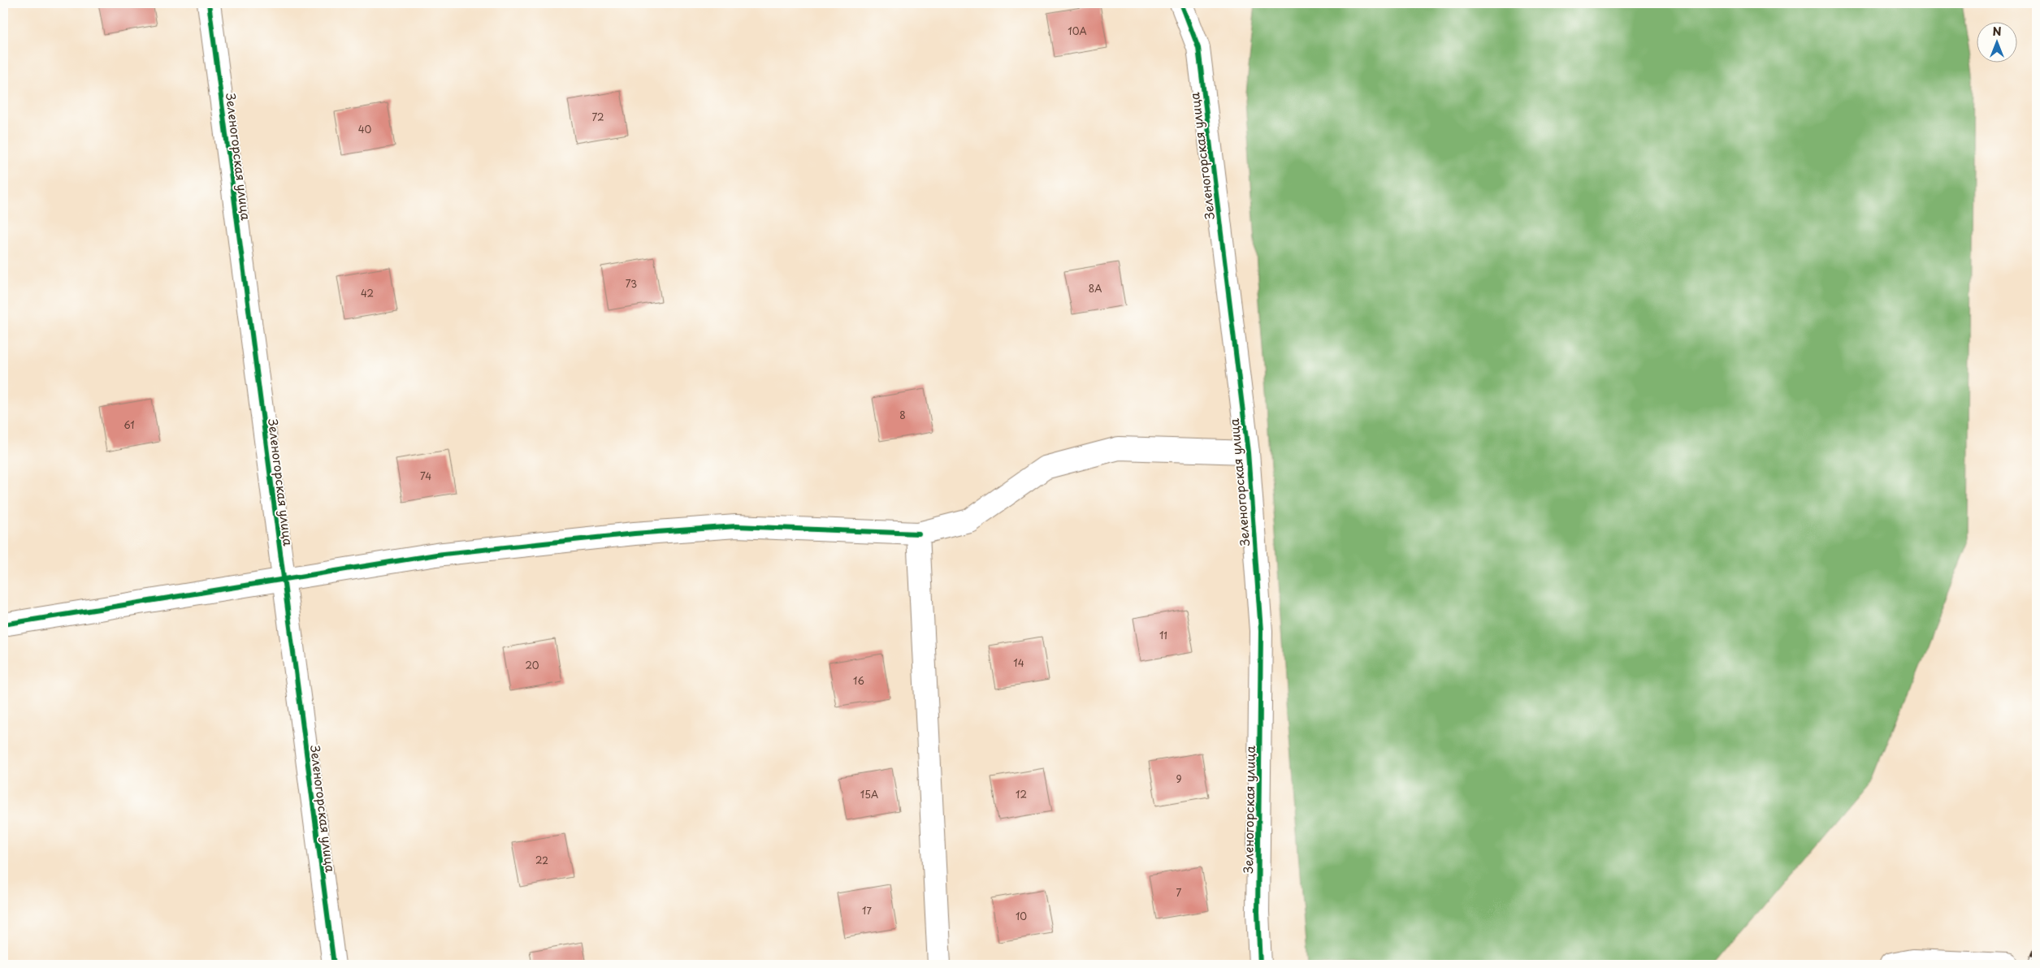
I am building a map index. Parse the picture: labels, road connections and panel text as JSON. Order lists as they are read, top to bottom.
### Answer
{
  "streets": {
    "street": ["Зеленогорская улица"]
  },
  "house_numbers": [
    "10А",
    "72",
    "40",
    "73",
    "8А",
    "42",
    "8",
    "61",
    "74",
    "11",
    "14",
    "20",
    "16",
    "9",
    "15А",
    "12",
    "22",
    "7",
    "17",
    "10"
  ],
  "north": "top"
}
